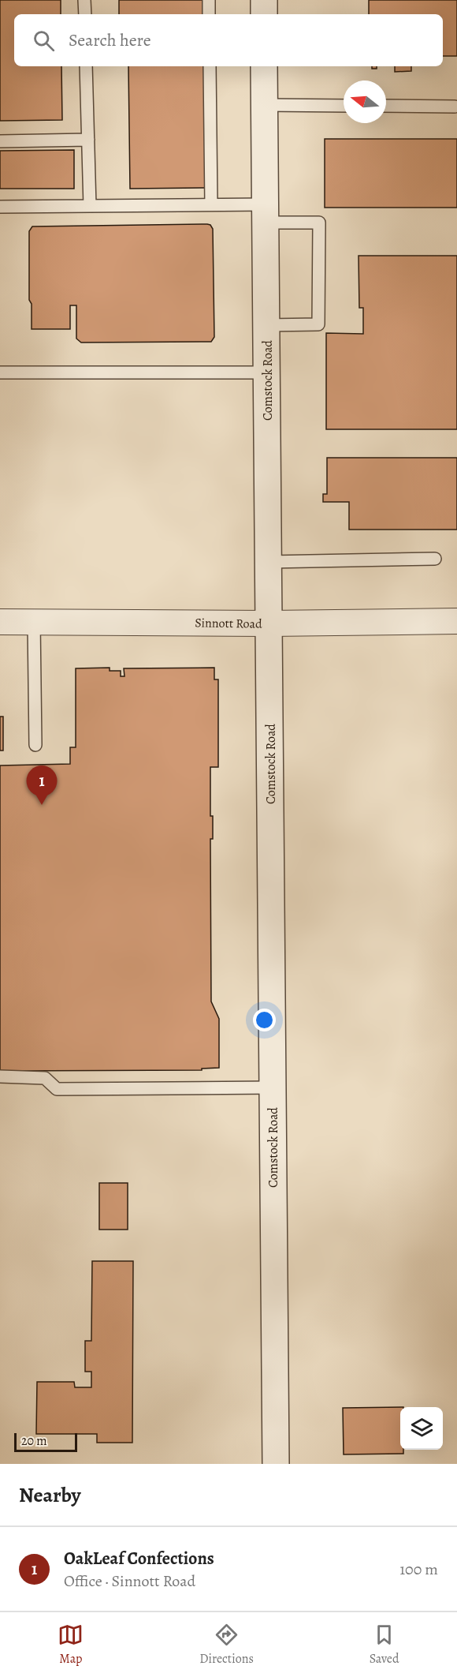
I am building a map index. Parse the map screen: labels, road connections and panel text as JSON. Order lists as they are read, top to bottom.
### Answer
{
  "streets": {
    "street": ["Comstock Road", "Sinnott Road"]
  },
  "crossings": [
    ["Comstock Road", "Sinnott Road"]
  ],
  "scale_bar": "20 m",
  "north": "left",
  "page": {
    "search": "Search here",
    "pins": "1",
    "scale": "20 m",
    "heading": "Nearby",
    "list": [
      {
        "mark": "1",
        "name": "OakLeaf Confections",
        "note": "Office · Sinnott Road",
        "value": "100 m"
      }
    ],
    "nav": ["Map", "Directions", "Saved"]
  }
}
